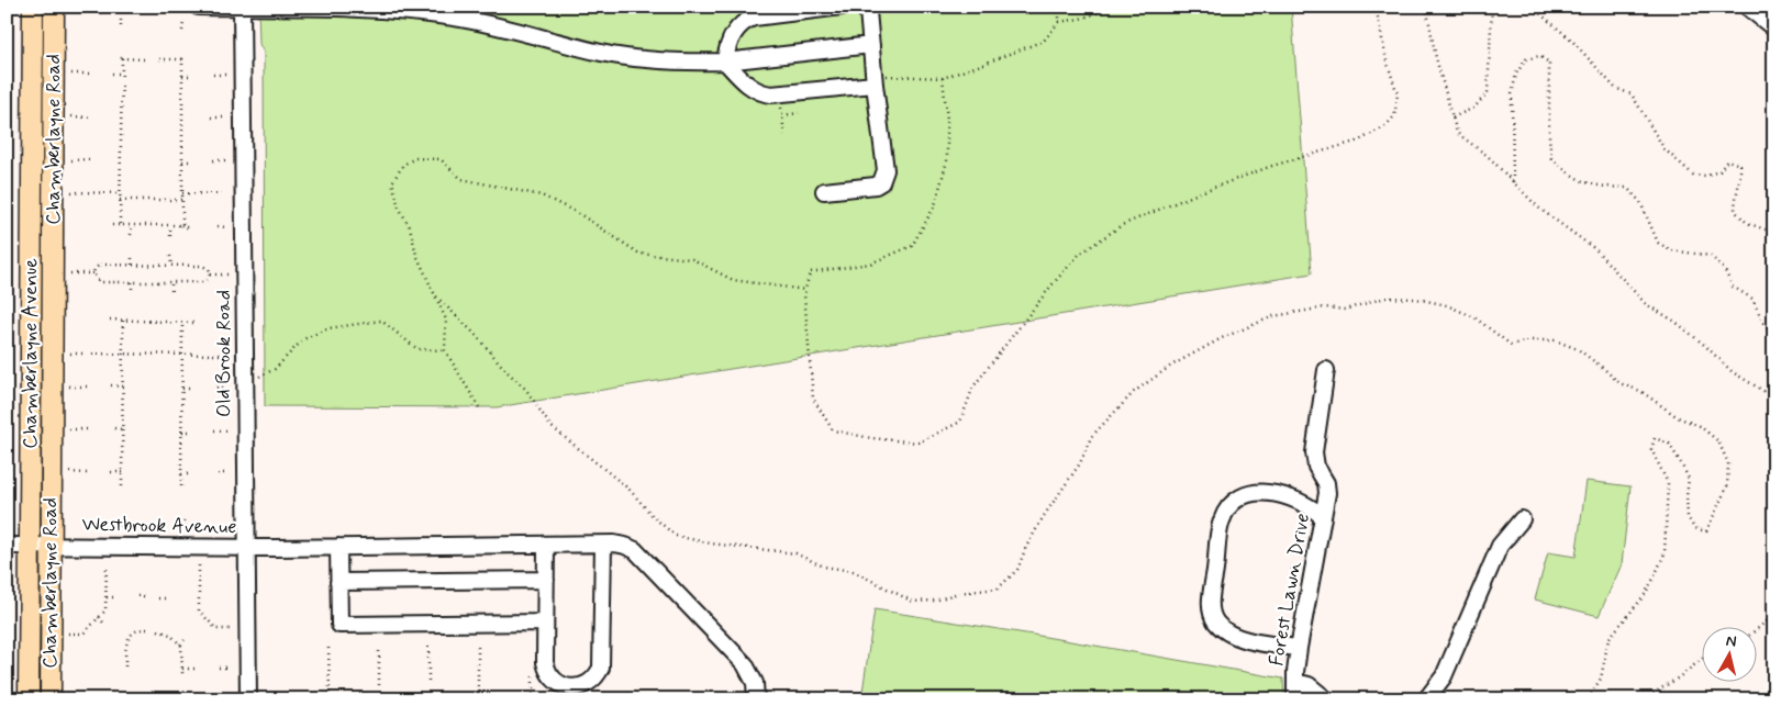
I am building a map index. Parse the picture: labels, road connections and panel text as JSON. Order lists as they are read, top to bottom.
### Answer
{
  "streets": {
    "main road": ["Chamberlayne Road", "Chamberlayne Avenue"],
    "street": ["Old Brook Road", "Westbrook Avenue", "Forest Lawn Drive"]
  },
  "crossings": [
    ["Chamberlayne Road", "Westbrook Avenue"],
    ["Chamberlayne Avenue", "Westbrook Avenue"],
    ["Old Brook Road", "Westbrook Avenue"]
  ],
  "north": "top"
}
